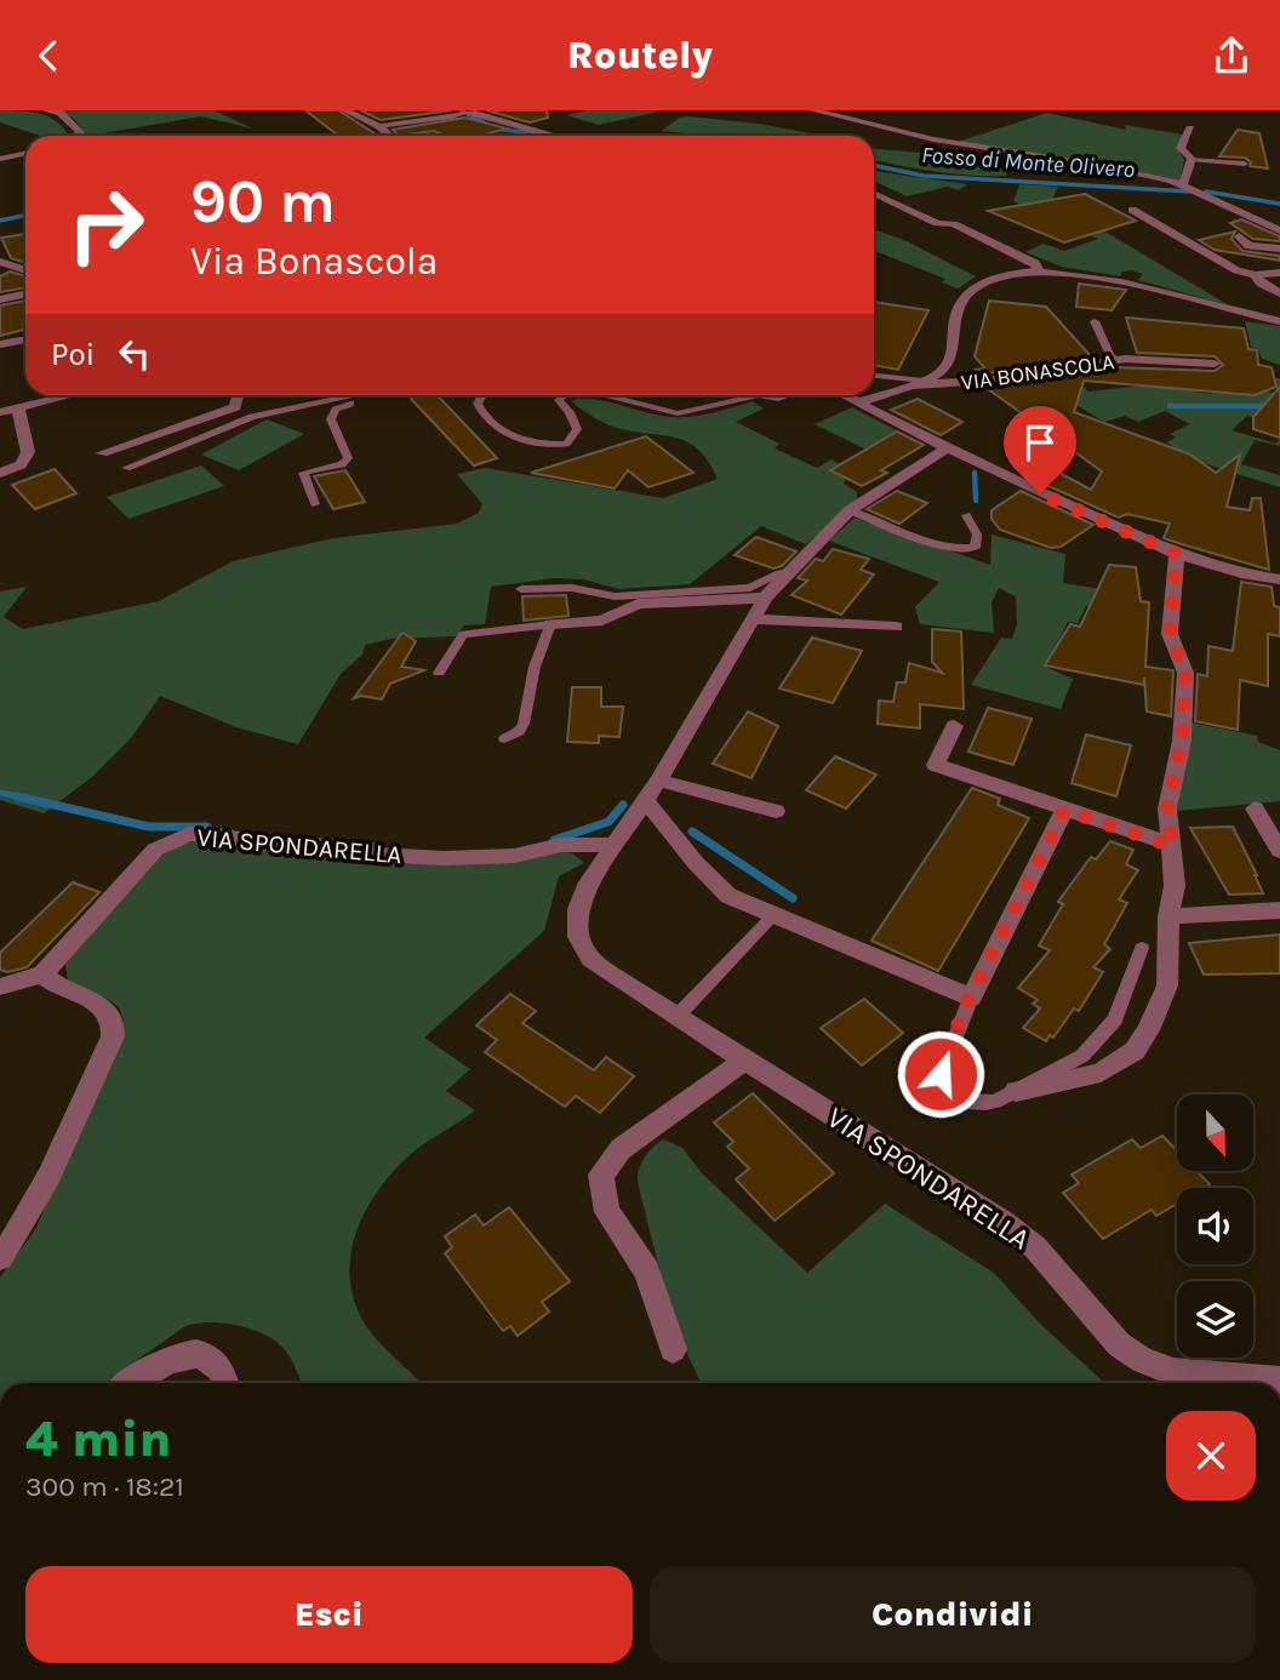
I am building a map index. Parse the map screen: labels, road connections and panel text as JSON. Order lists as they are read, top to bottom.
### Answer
{
  "streets": {
    "street": ["VIA BONASCOLA", "VIA SPONDARELLA"]
  },
  "water": ["Fosso di Monte Olivero"],
  "north": "bottom",
  "page": {
    "header": "Routely",
    "turn": ["90 m", "Via Bonascola"],
    "then": "Poi",
    "heading": ["4 min", "300 m · 18:21"],
    "buttons": ["Esci", "Condividi"]
  }
}
